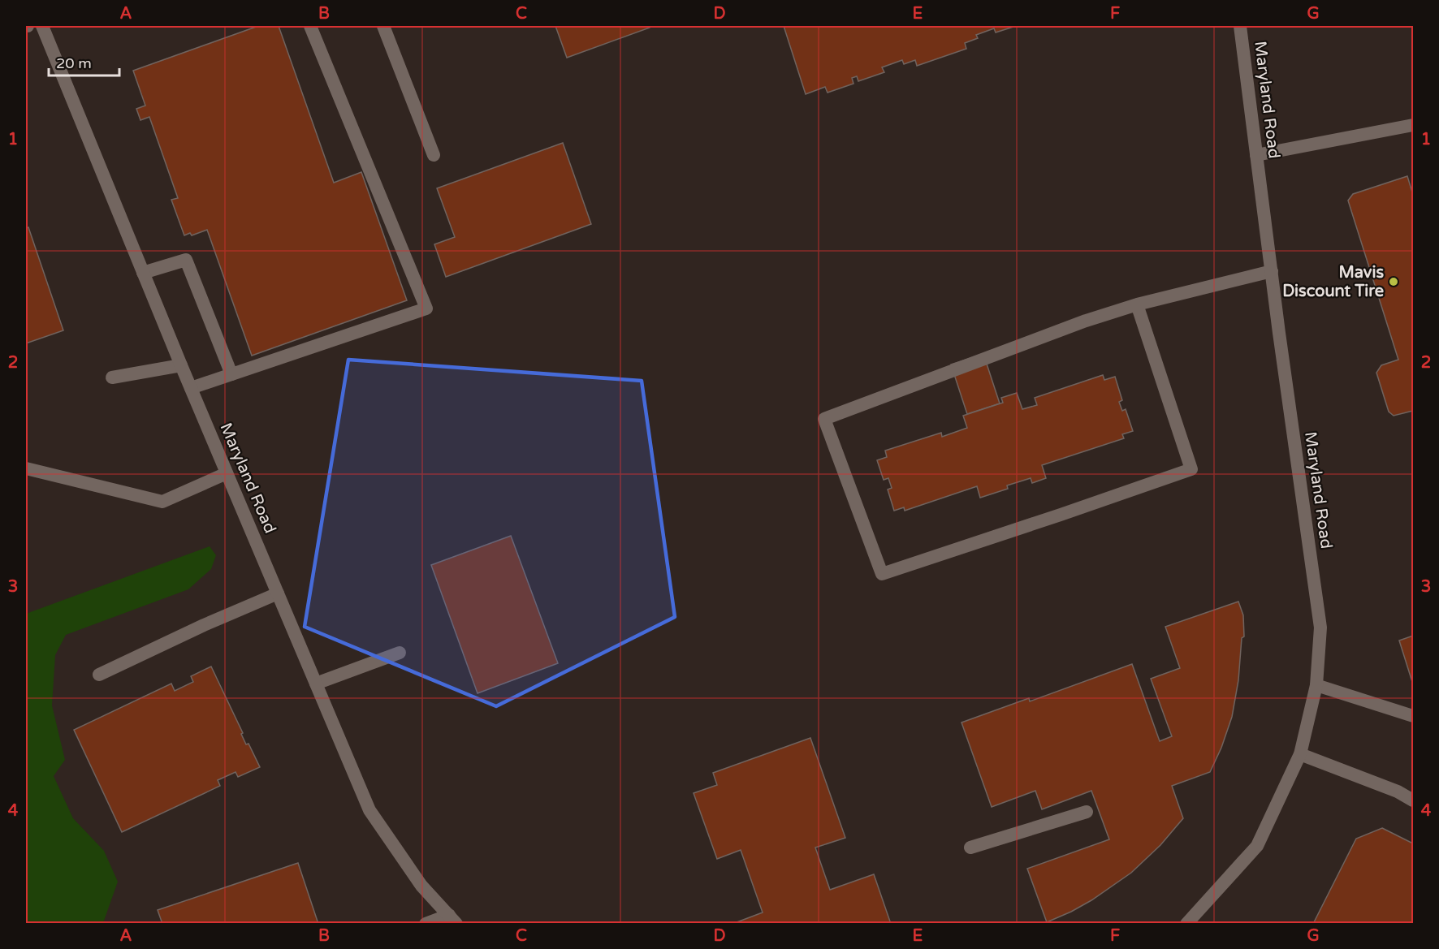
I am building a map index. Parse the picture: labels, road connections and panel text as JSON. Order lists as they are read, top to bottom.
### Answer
{
  "streets": {
    "street": ["Maryland Road"]
  },
  "places": ["Mavis Discount Tire"],
  "scale_bar": "20 m",
  "grid": {
    "columns": [
      "A",
      "B",
      "C",
      "D",
      "E",
      "F",
      "G"
    ],
    "rows": [
      "1",
      "2",
      "3",
      "4"
    ]
  }
}
